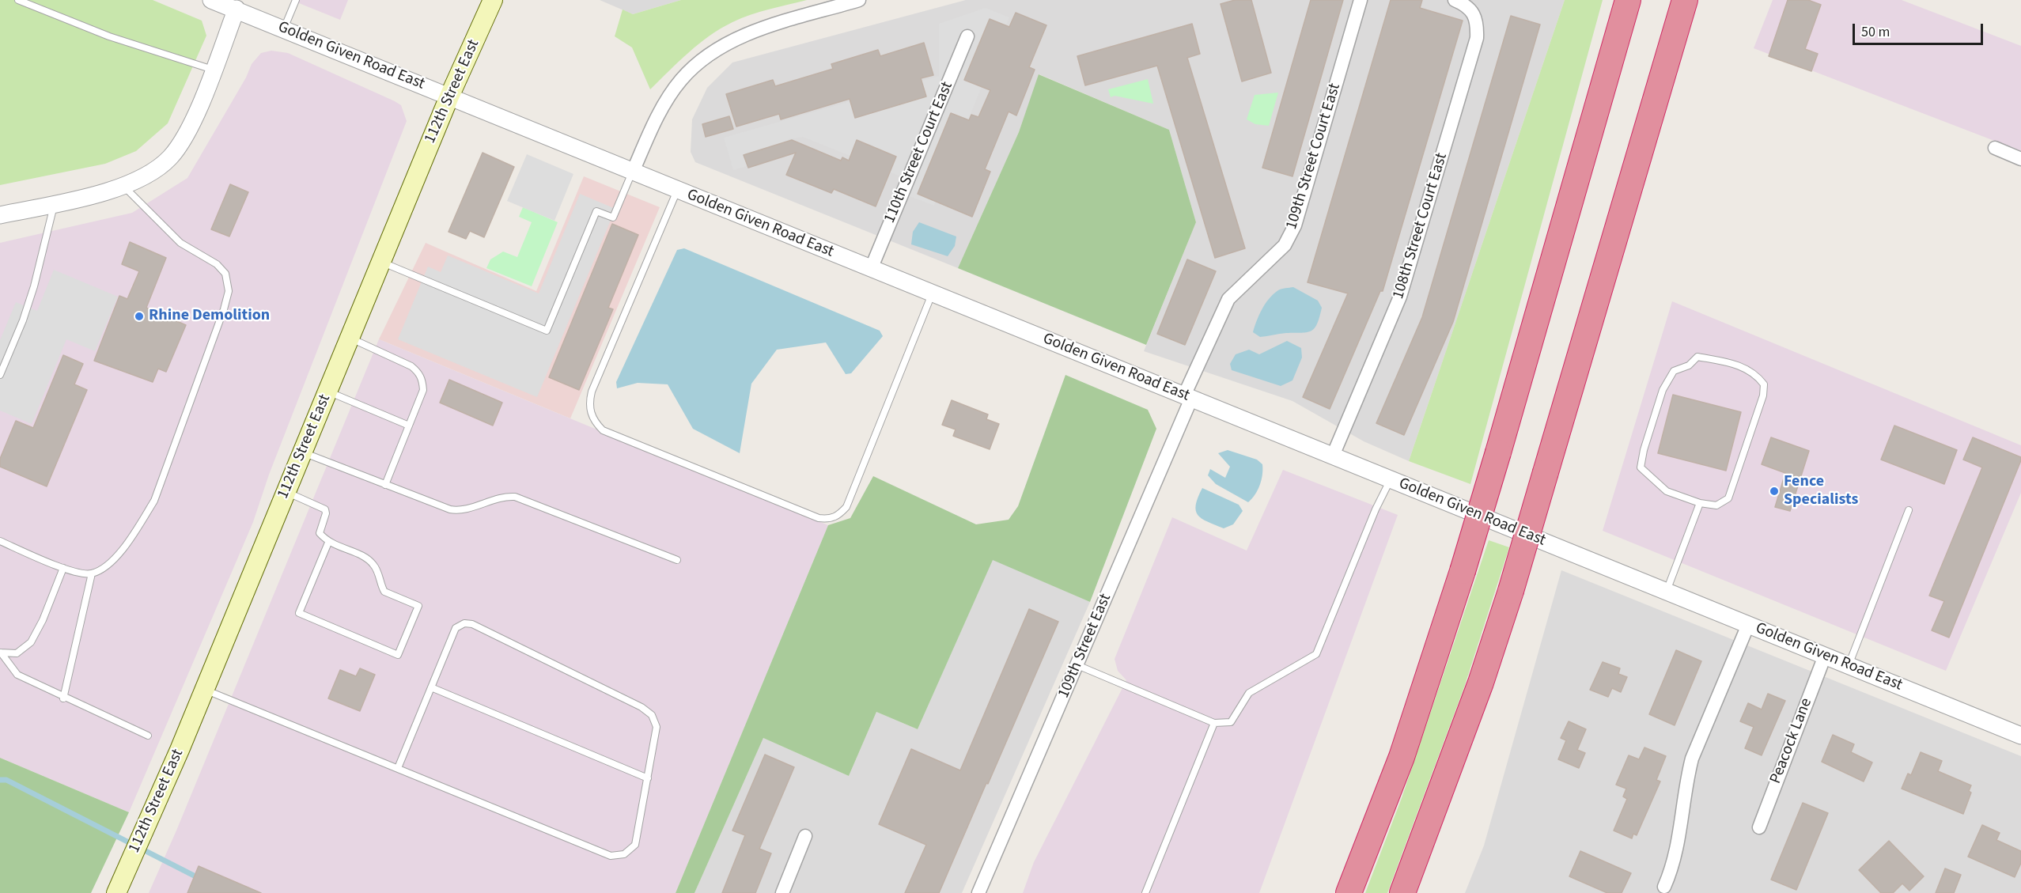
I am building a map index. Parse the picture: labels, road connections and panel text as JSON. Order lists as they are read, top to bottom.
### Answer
{
  "streets": {
    "main road": ["112th Street East"],
    "street": [
      "Golden Given Road East",
      "110th Street Court East",
      "109th Street Court East",
      "108th Street Court East",
      "109th Street East",
      "Peacock Lane"
    ]
  },
  "crossings": [
    ["Golden Given Road East", "112th Street East"],
    ["Golden Given Road East", "110th Street Court East"],
    ["Golden Given Road East", "109th Street Court East"],
    ["Golden Given Road East", "108th Street Court East"],
    ["Golden Given Road East", "109th Street East"],
    ["Golden Given Road East", "Peacock Lane"],
    ["109th Street Court East", "109th Street East"]
  ],
  "places": ["Rhine Demolition", "Fence Specialists"],
  "scale_bar": "50 m"
}
